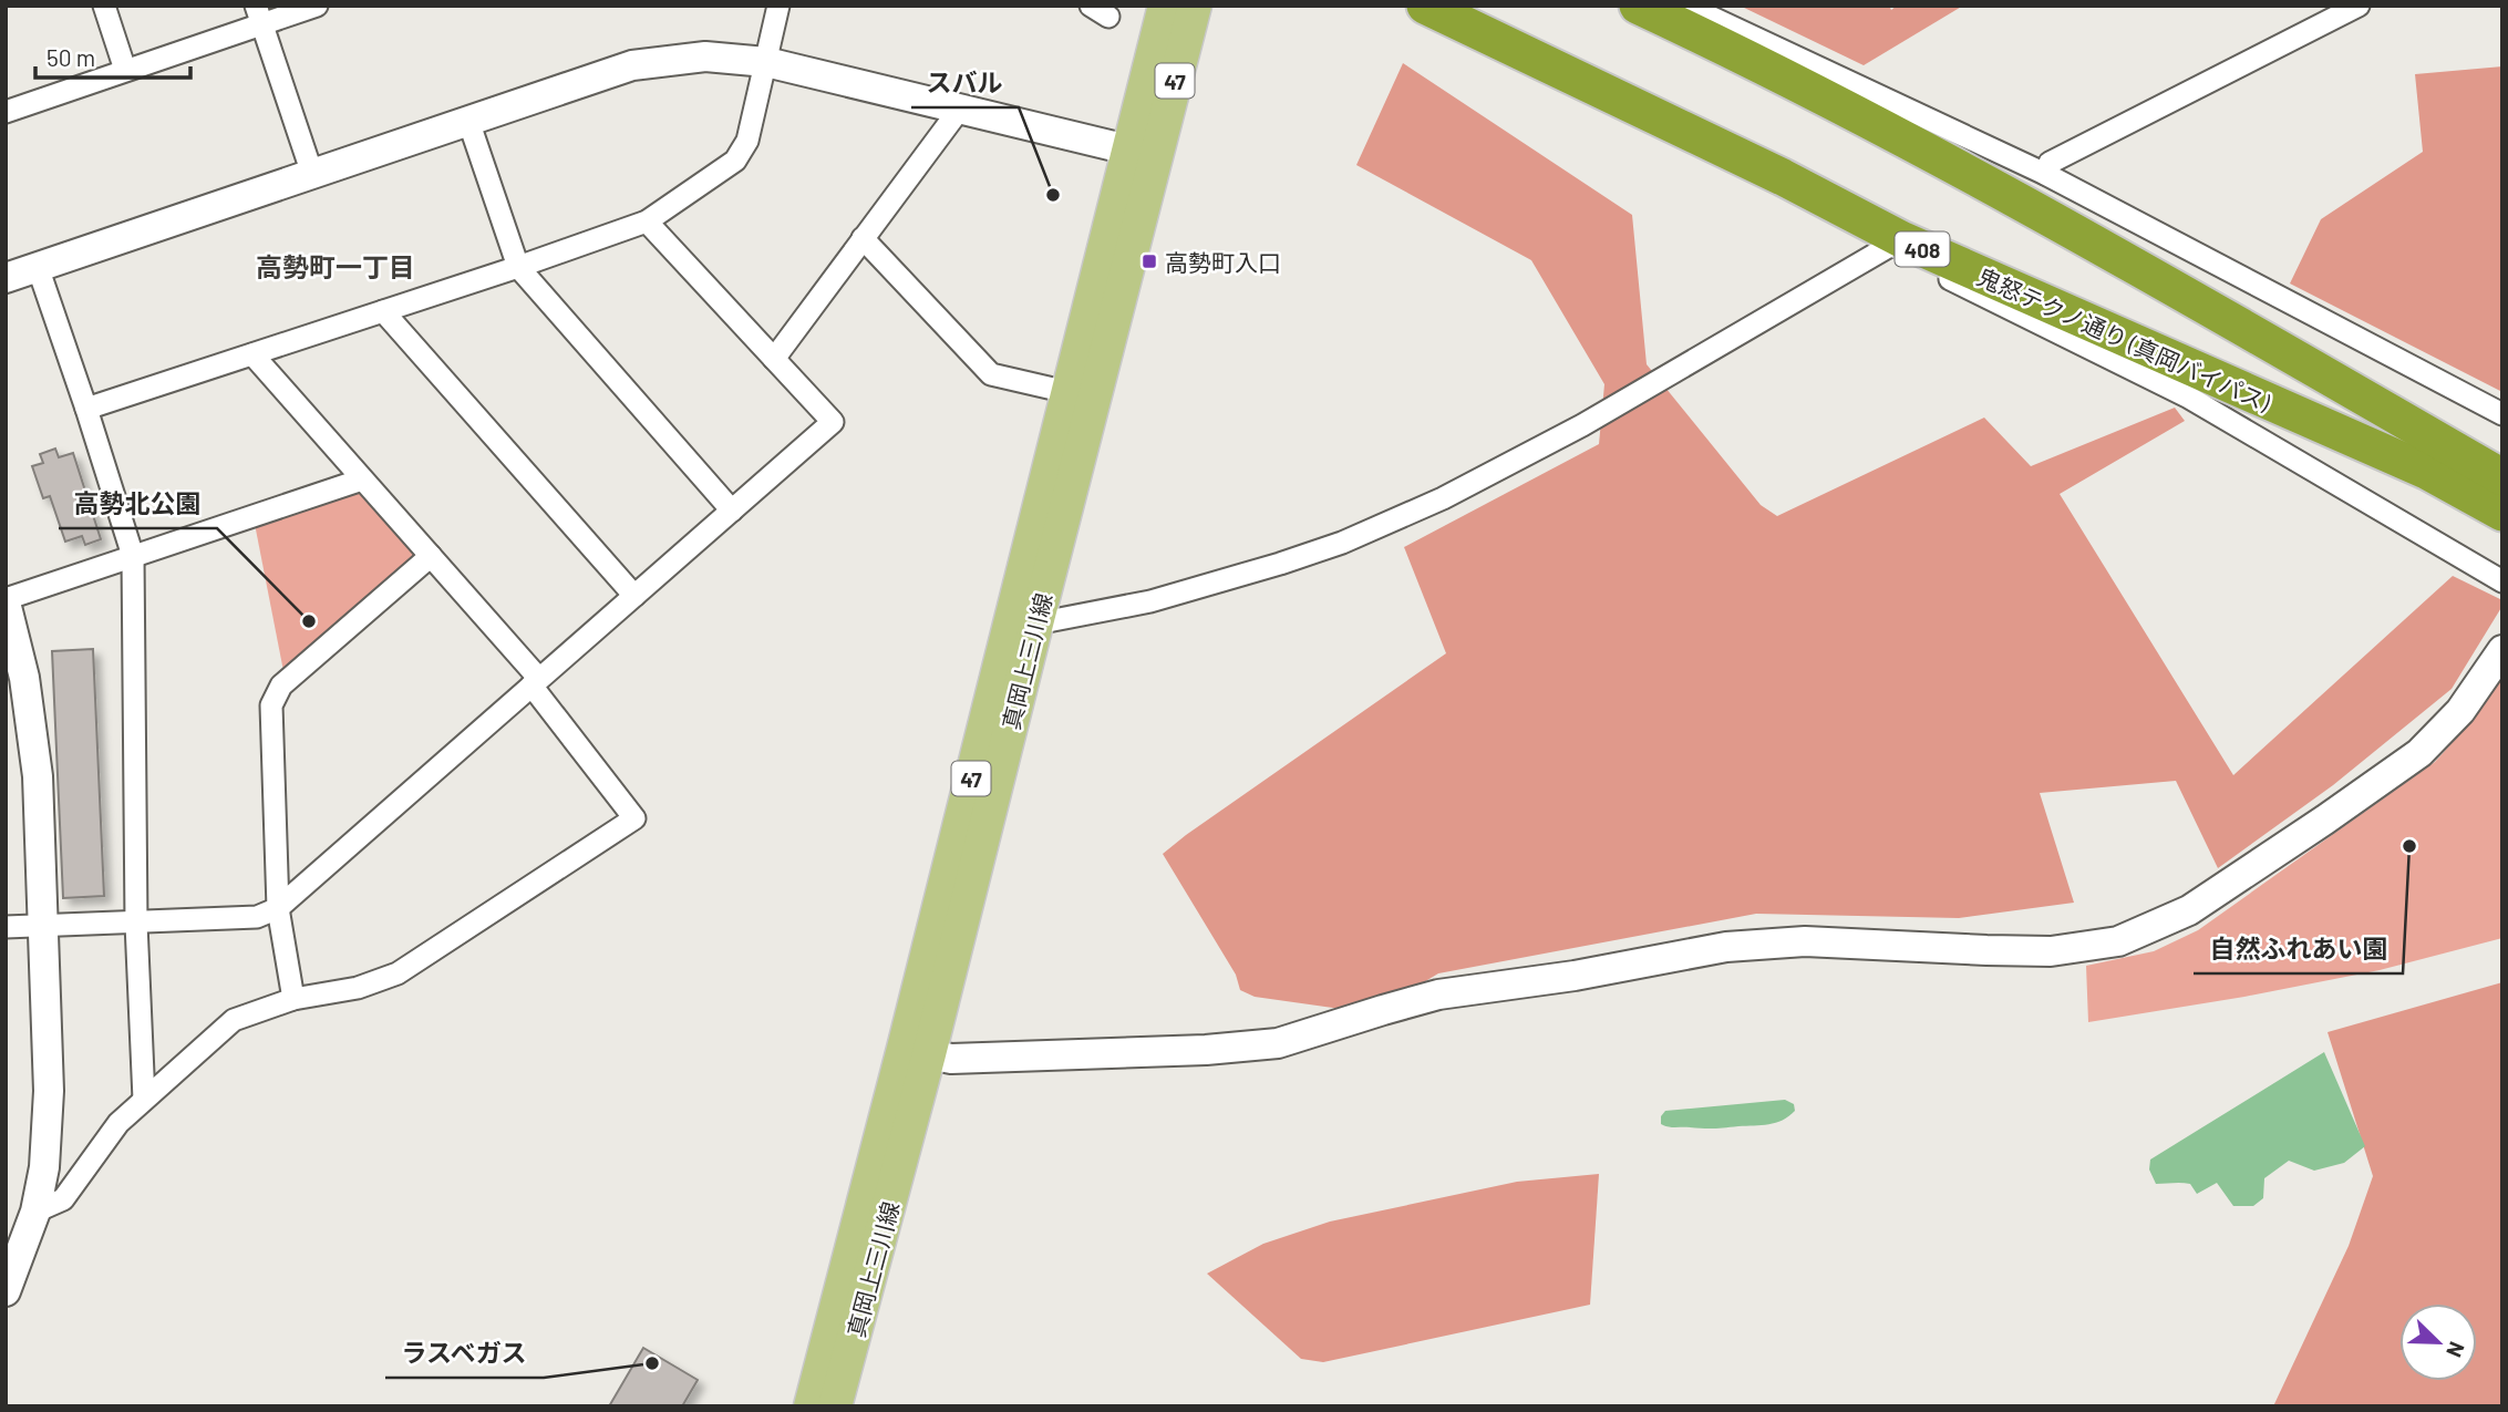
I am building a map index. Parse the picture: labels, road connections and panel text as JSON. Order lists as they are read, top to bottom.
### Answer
{
  "streets": {
    "highway": ["408", "鬼怒テクノ通り (真岡バイパス)"],
    "main road": ["47", "真岡上三川線"]
  },
  "districts": ["高勢町一丁目"],
  "places": {
    "other": [
      "スバル",
      "高勢北公園",
      "自然ふれあい園",
      "ラスベガス"
    ],
    "transit": ["高勢町入口"]
  },
  "scale_bar": "50 m",
  "north": "bottom right"
}
